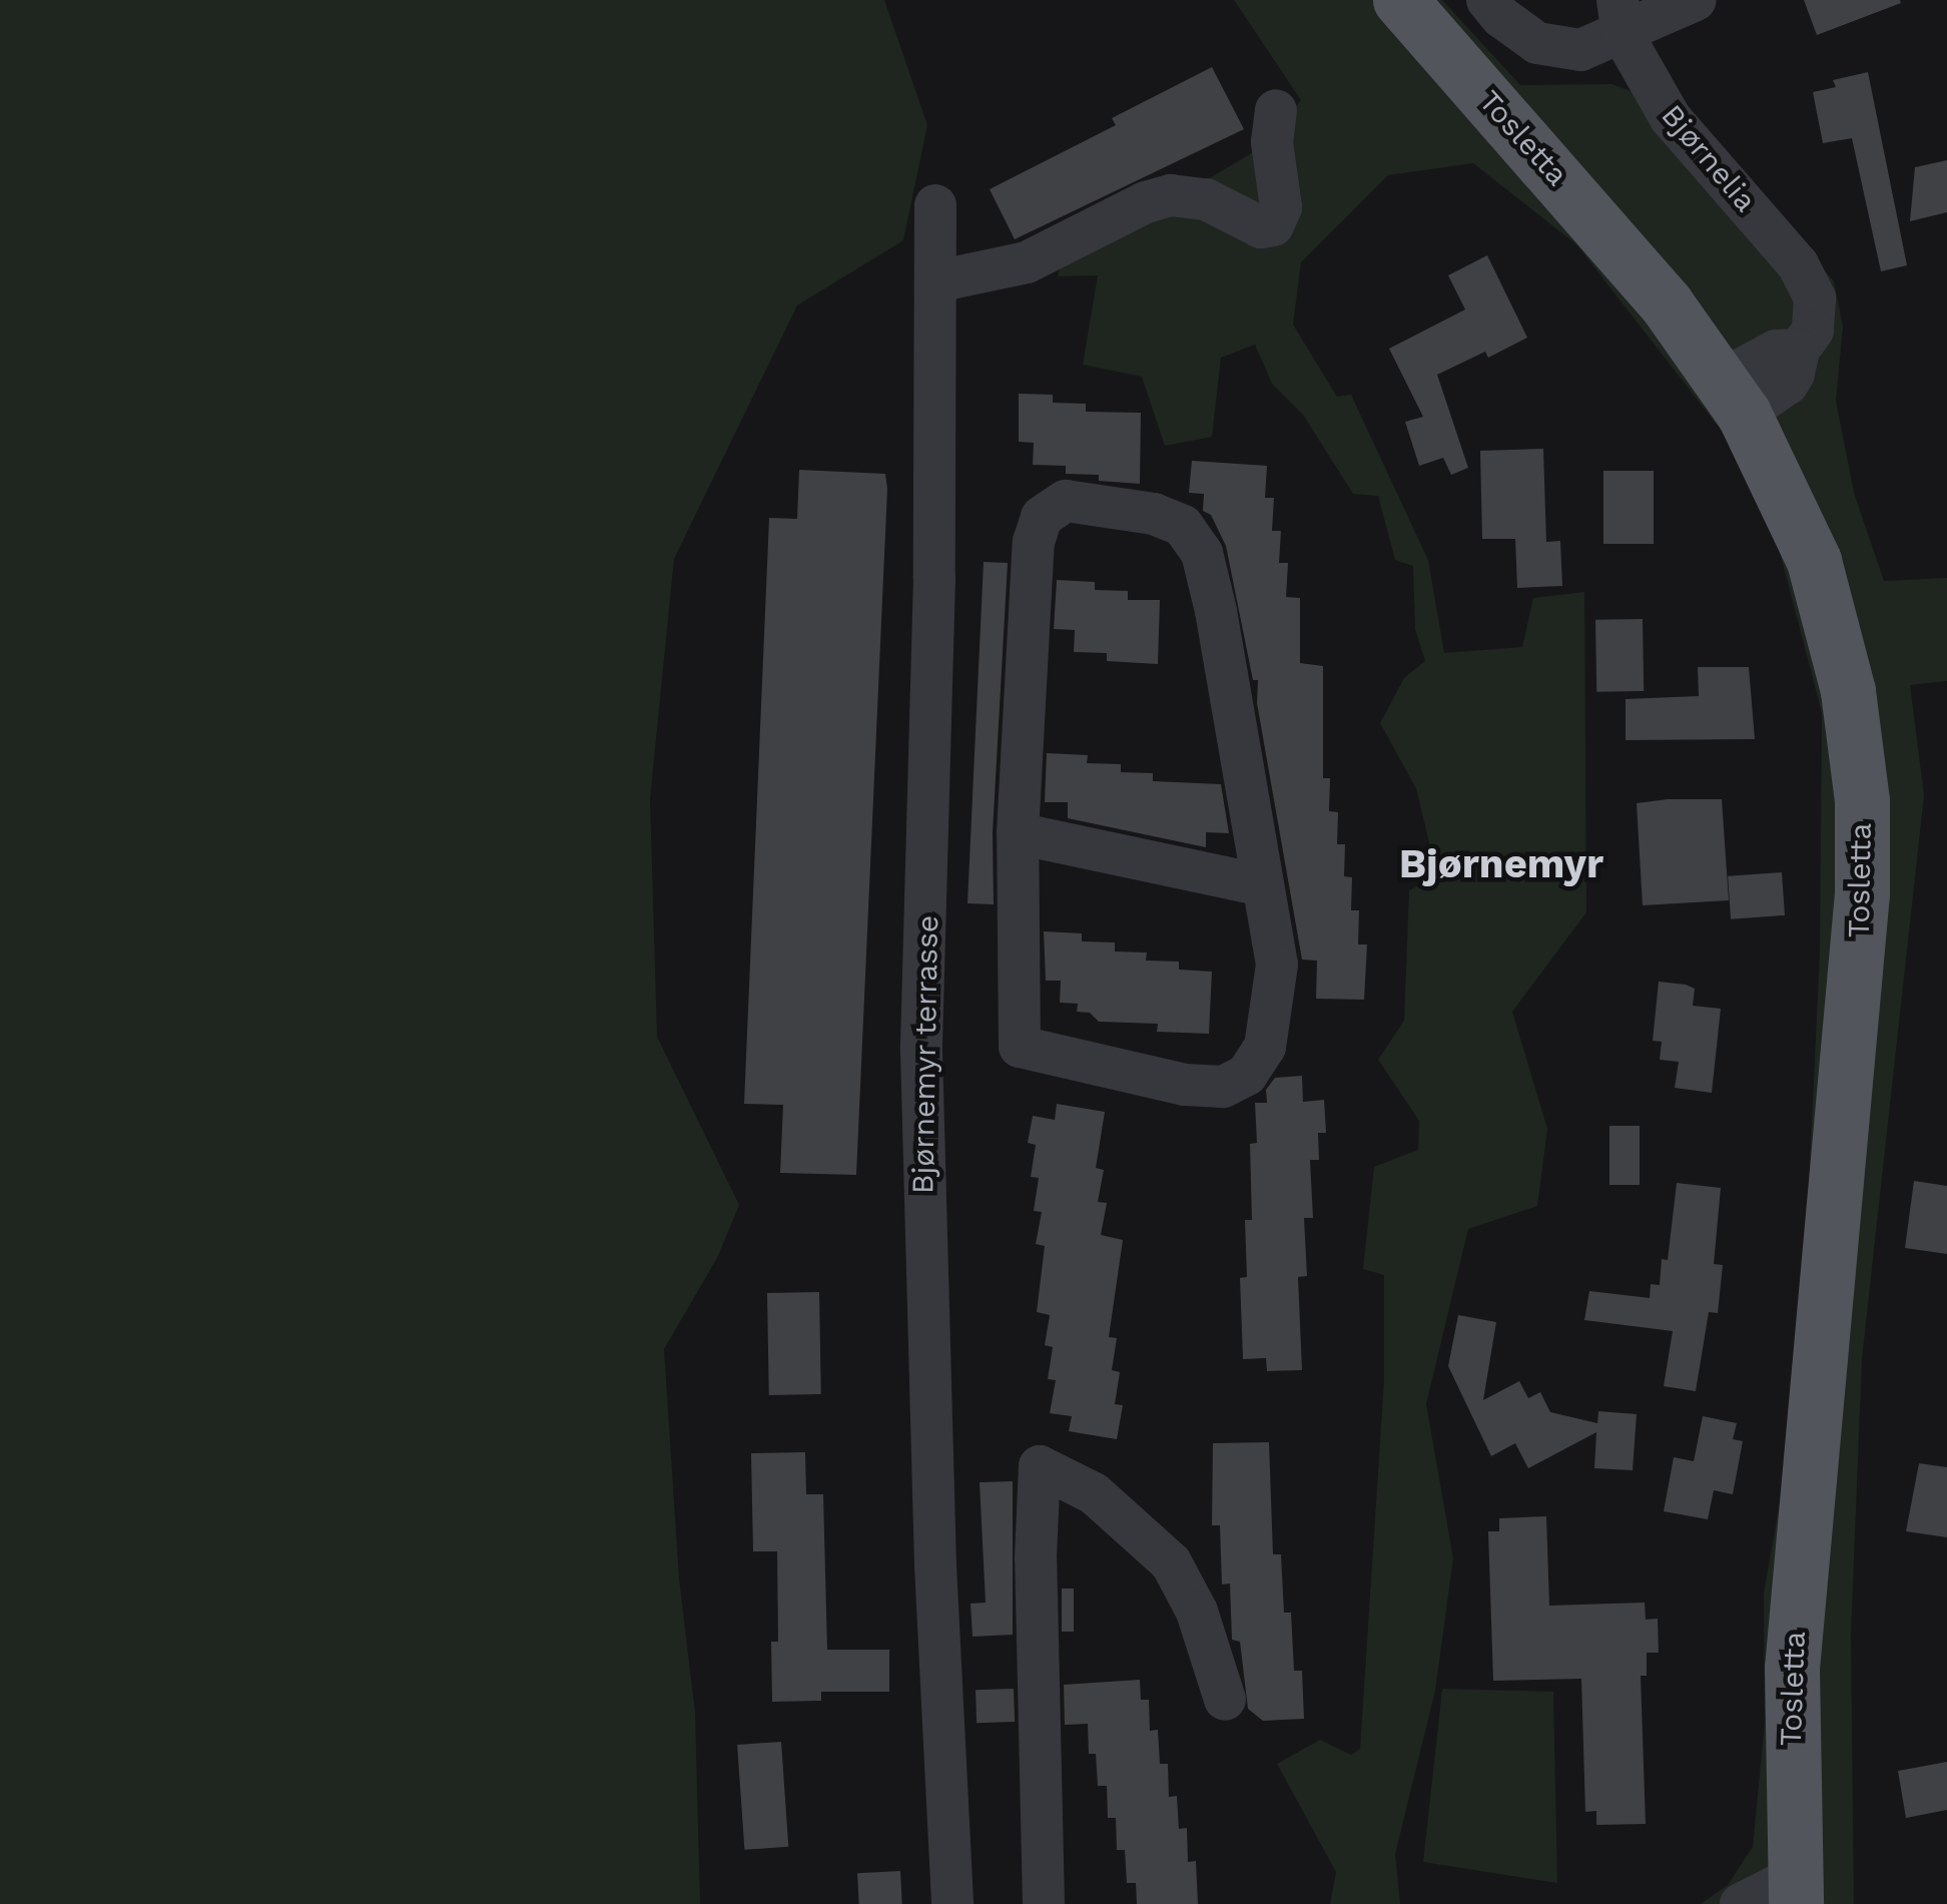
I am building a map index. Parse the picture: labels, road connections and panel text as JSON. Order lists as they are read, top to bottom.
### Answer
{
  "streets": {
    "main road": ["Tosletta"],
    "street": ["Bjørnelia", "Bjørnemyr terrasse"]
  },
  "crossings": [
    ["Tosletta", "Bjørnelia"]
  ],
  "districts": ["Bjørnemyr"]
}
